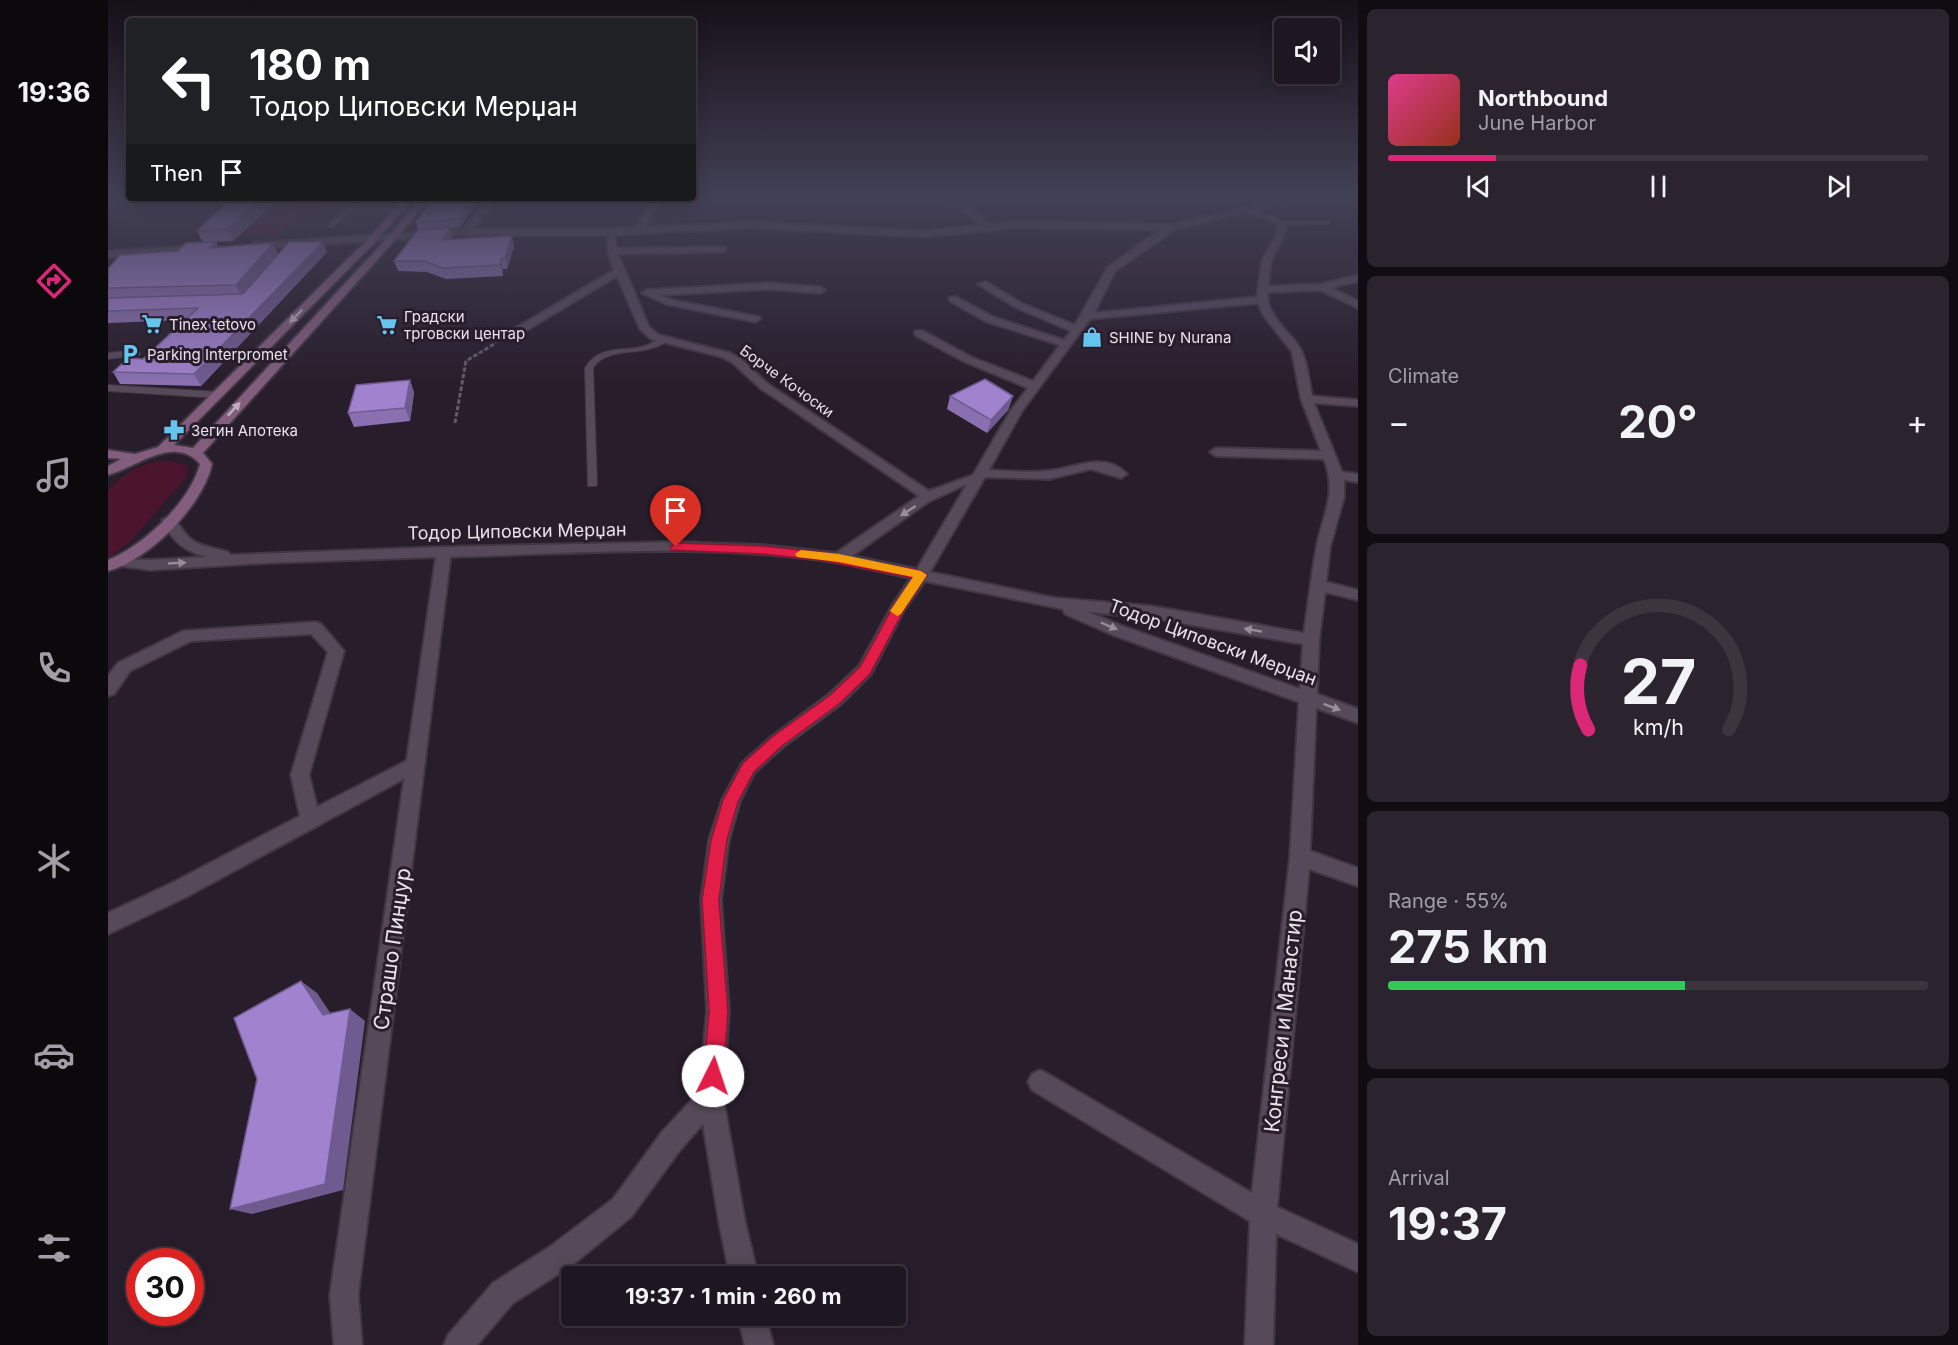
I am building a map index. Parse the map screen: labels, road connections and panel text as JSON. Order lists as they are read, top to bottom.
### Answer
{
  "streets": {
    "street": [
      "Борче Кочоски",
      "Тодор Циповски Мерџан",
      "Страшо Пинџур",
      "Конгреси и Манастир"
    ]
  },
  "crossings": [
    ["Тодор Циповски Мерџан", "Страшо Пинџур"],
    ["Тодор Циповски Мерџан", "Конгреси и Манастир"]
  ],
  "places": {
    "supermarket": ["Tinex tetovo", "Градски трговски центар"],
    "shop": ["SHINE by Nurana"],
    "parking": ["Parking Interpromet"],
    "pharmacy": ["Зегин Апотека"]
  },
  "page": {
    "tabs": "19:36",
    "turn": ["180 m", "Тодор Циповски Мерџан"],
    "song": ["Northbound", "June Harbor"],
    "then": "Then",
    "tile": [
      "Climate",
      ["Range · 55%", "275 km"],
      ["Arrival", "19:37"]
    ],
    "heat": ["−", "20°", "+"],
    "limit": "30",
    "trip": "19:37 · 1 min · 260 m",
    "gauge": ["27", "km/h"]
  }
}
